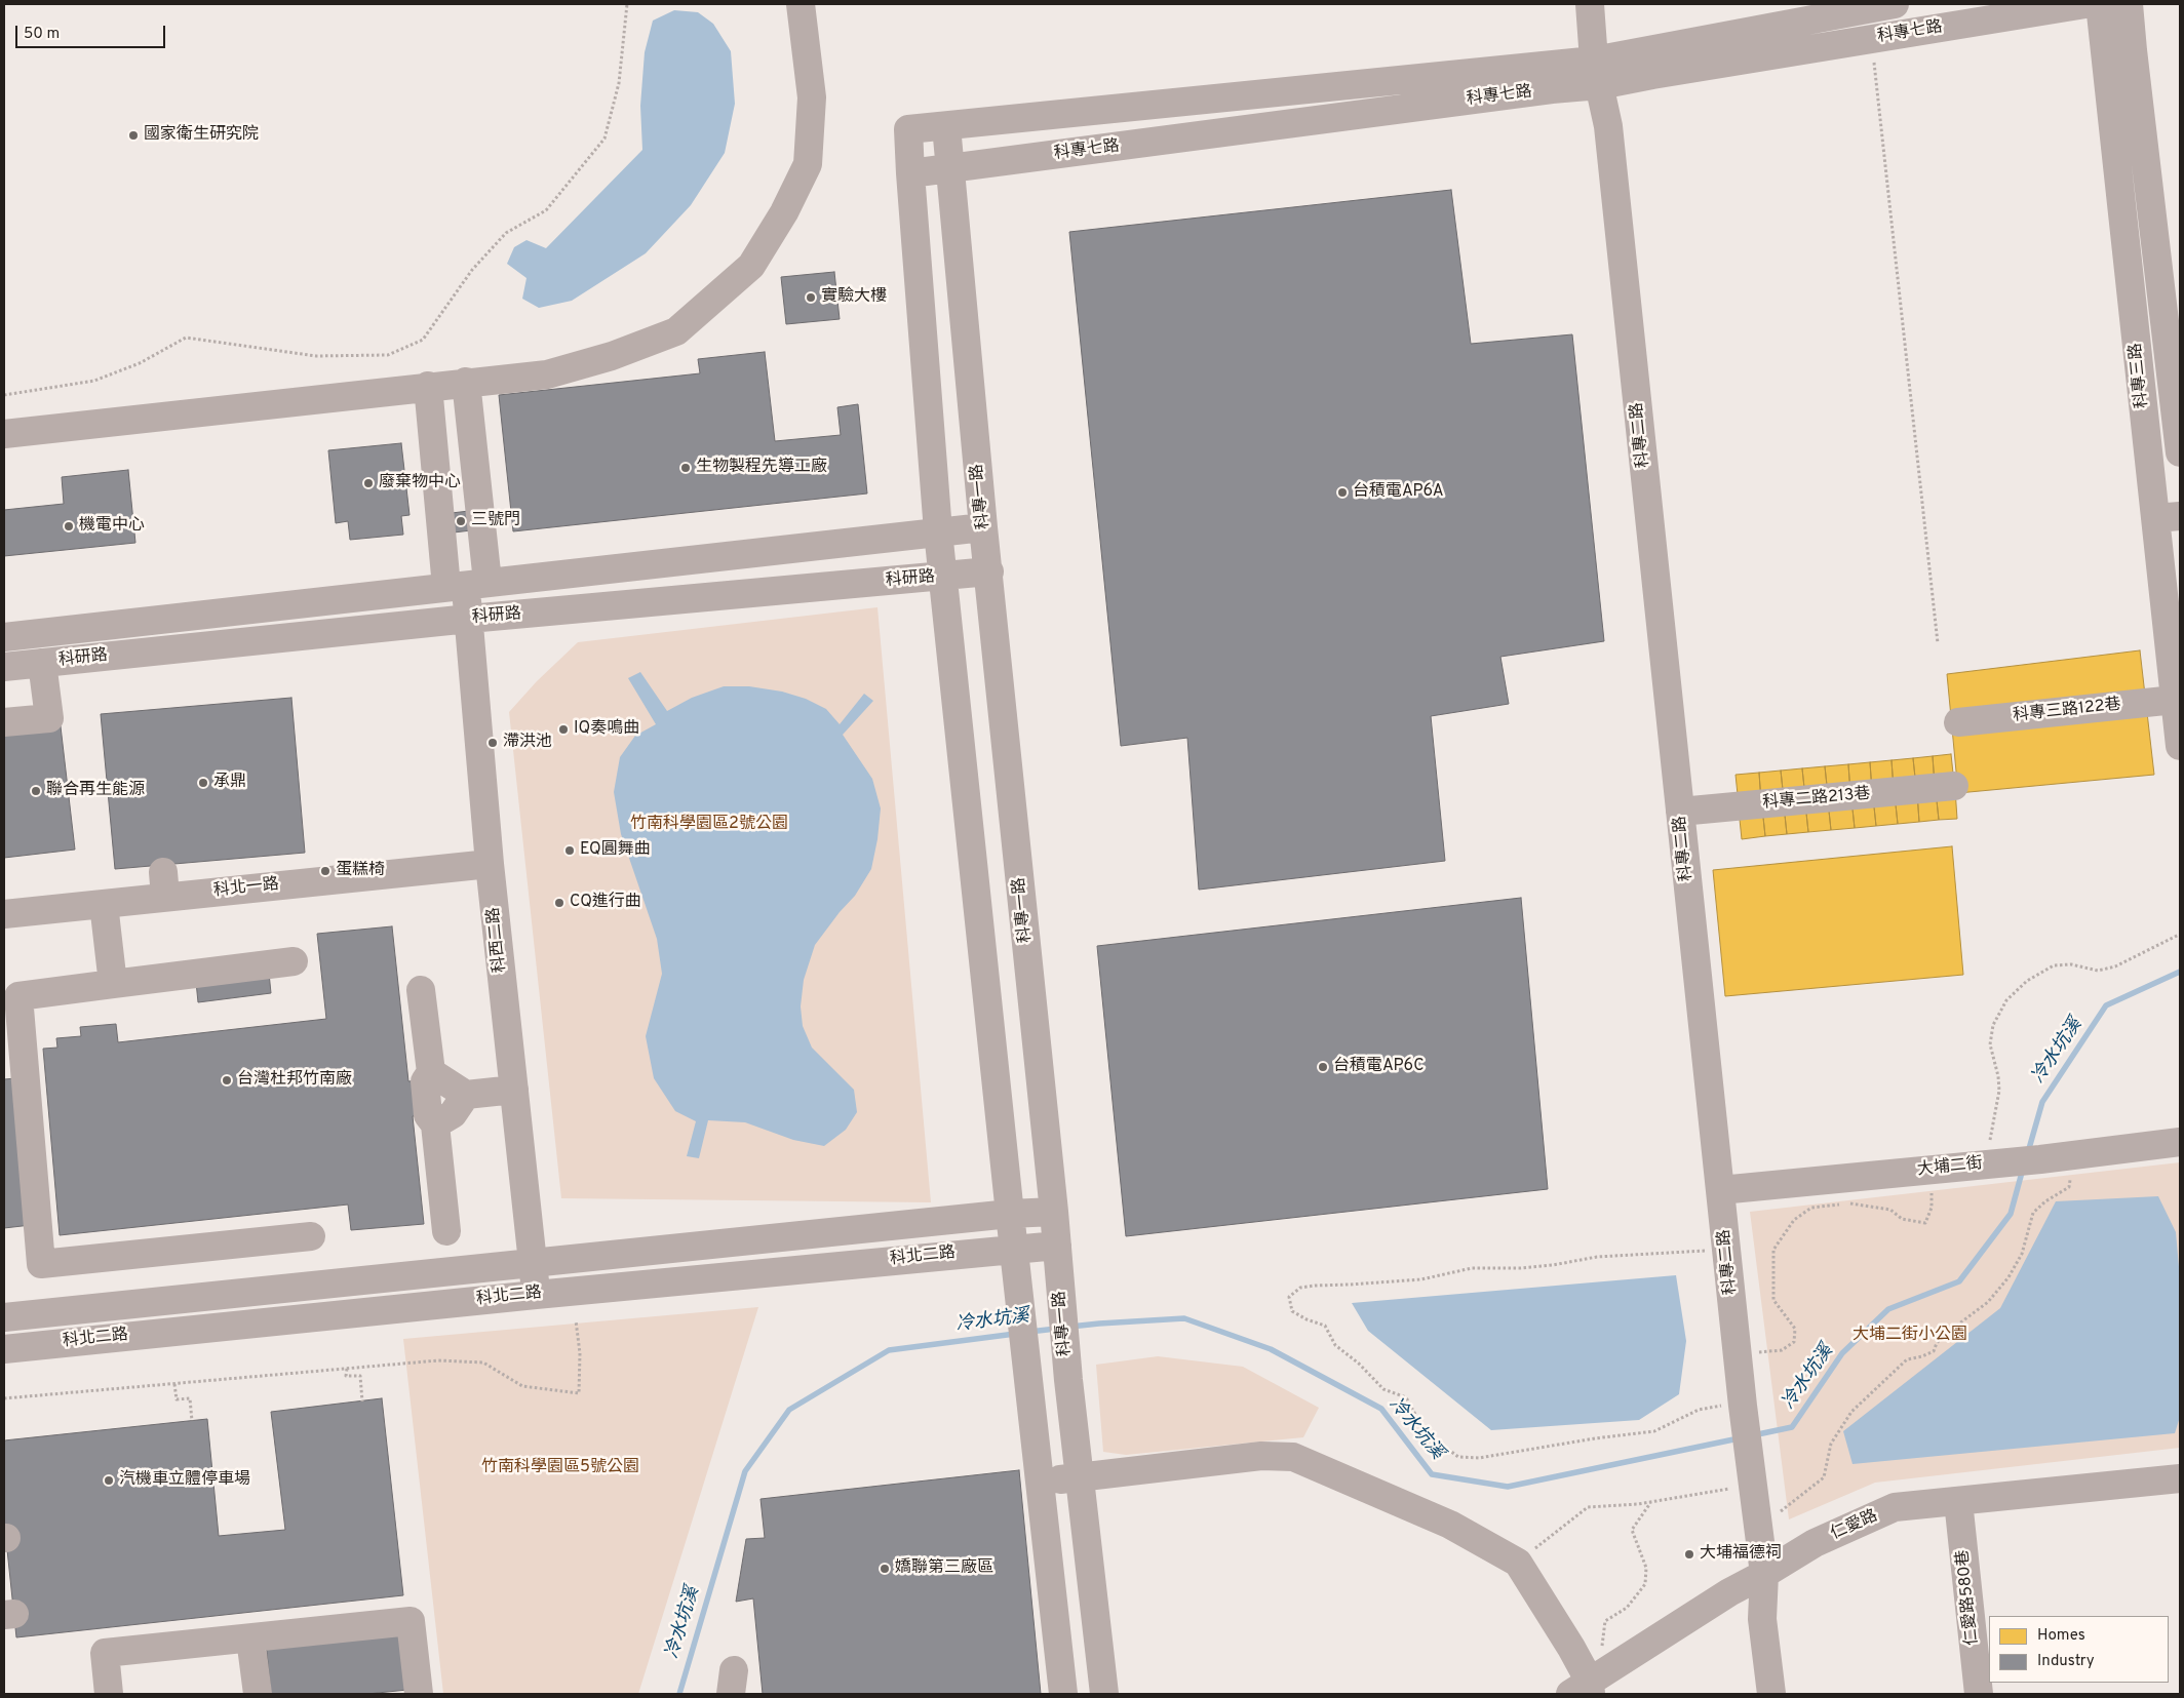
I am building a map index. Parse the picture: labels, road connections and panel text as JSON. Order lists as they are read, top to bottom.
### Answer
{
  "streets": {
    "street": [
      "科專七路",
      "科專三路",
      "科專二路",
      "科專一路",
      "科研路",
      "科專三路122巷",
      "科專二路213巷",
      "科北一路",
      "科西二路",
      "大埔二街",
      "科北二路",
      "仁愛路",
      "仁愛路580巷"
    ]
  },
  "crossings": [
    ["科專七路", "科專二路"],
    ["科專七路", "科專一路"],
    ["科專三路", "科專三路122巷"],
    ["科專二路", "科專二路213巷"],
    ["科專二路", "大埔二街"],
    ["科專二路", "仁愛路"],
    ["科專一路", "科研路"],
    ["科專一路", "科北二路"],
    ["科研路", "科西二路"],
    ["科北一路", "科西二路"],
    ["科西二路", "科北二路"],
    ["仁愛路", "仁愛路580巷"]
  ],
  "water": ["冷水坑溪"],
  "parks": ["竹南科學園區2號公園", "大埔二街小公園", "竹南科學園區5號公園"],
  "places": [
    "國家衛生研究院",
    "實驗大樓",
    "生物製程先導工廠",
    "廢棄物中心",
    "台積電AP6A",
    "三號門",
    "機電中心",
    "IQ奏鳴曲",
    "滯洪池",
    "承鼎",
    "聯合再生能源",
    "EQ圓舞曲",
    "蛋糕椅",
    "CQ進行曲",
    "台積電AP6C",
    "台灣杜邦竹南廠",
    "汽機車立體停車場",
    "大埔福德祠",
    "嬌聯第三廠區"
  ],
  "legend": ["Homes", "Industry"],
  "scale_bar": "50 m"
}
